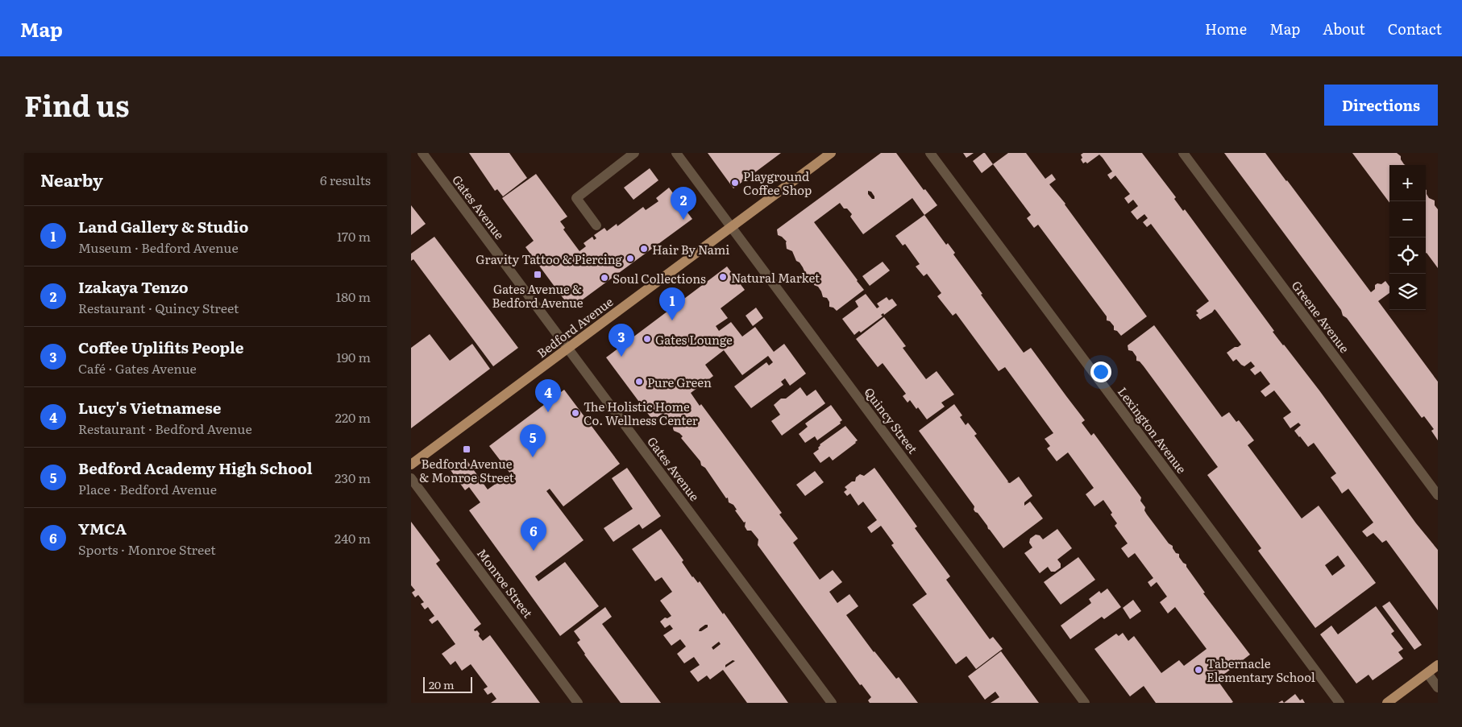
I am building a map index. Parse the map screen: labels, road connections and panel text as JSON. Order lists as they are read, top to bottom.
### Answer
{
  "streets": {
    "main road": ["Bedford Avenue"],
    "street": [
      "Gates Avenue",
      "Greene Avenue",
      "Quincy Street",
      "Lexington Avenue",
      "Monroe Street"
    ]
  },
  "crossings": [
    ["Gates Avenue", "Bedford Avenue"],
    ["Bedford Avenue", "Quincy Street"]
  ],
  "places": {
    "other": [
      "Playground Coffee Shop",
      "Hair By Nami",
      "Gravity Tattoo & Piercing",
      "Natural Market",
      "Soul Collections",
      "Gates Lounge",
      "Pure Green",
      "The Holistic Home Co. Wellness Center",
      "Tabernacle Elementary School"
    ],
    "transit": ["Gates Avenue & Bedford Avenue", "Bedford Avenue & Monroe Street"]
  },
  "scale_bar": "20 m",
  "page": {
    "header": "Map",
    "nav": [
      "Home",
      "Map",
      "About",
      "Contact"
    ],
    "title": "Find us",
    "buttons": "Directions",
    "heading": ["Nearby", "6 results"],
    "map_buttons": ["+", "−"],
    "pins": [
      "2",
      "1",
      "3",
      "4",
      "5",
      "6"
    ],
    "list": [
      {
        "mark": "1",
        "name": "Land Gallery & Studio",
        "note": "Museum · Bedford Avenue",
        "value": "170 m"
      },
      {
        "mark": "2",
        "name": "Izakaya Tenzo",
        "note": "Restaurant · Quincy Street",
        "value": "180 m"
      },
      {
        "mark": "3",
        "name": "Coffee Uplifits People",
        "note": "Café · Gates Avenue",
        "value": "190 m"
      },
      {
        "mark": "4",
        "name": "Lucy's Vietnamese",
        "note": "Restaurant · Bedford Avenue",
        "value": "220 m"
      },
      {
        "mark": "5",
        "name": "Bedford Academy High School",
        "note": "Place · Bedford Avenue",
        "value": "230 m"
      },
      {
        "mark": "6",
        "name": "YMCA",
        "note": "Sports · Monroe Street",
        "value": "240 m"
      }
    ],
    "scale": "20 m"
  }
}
